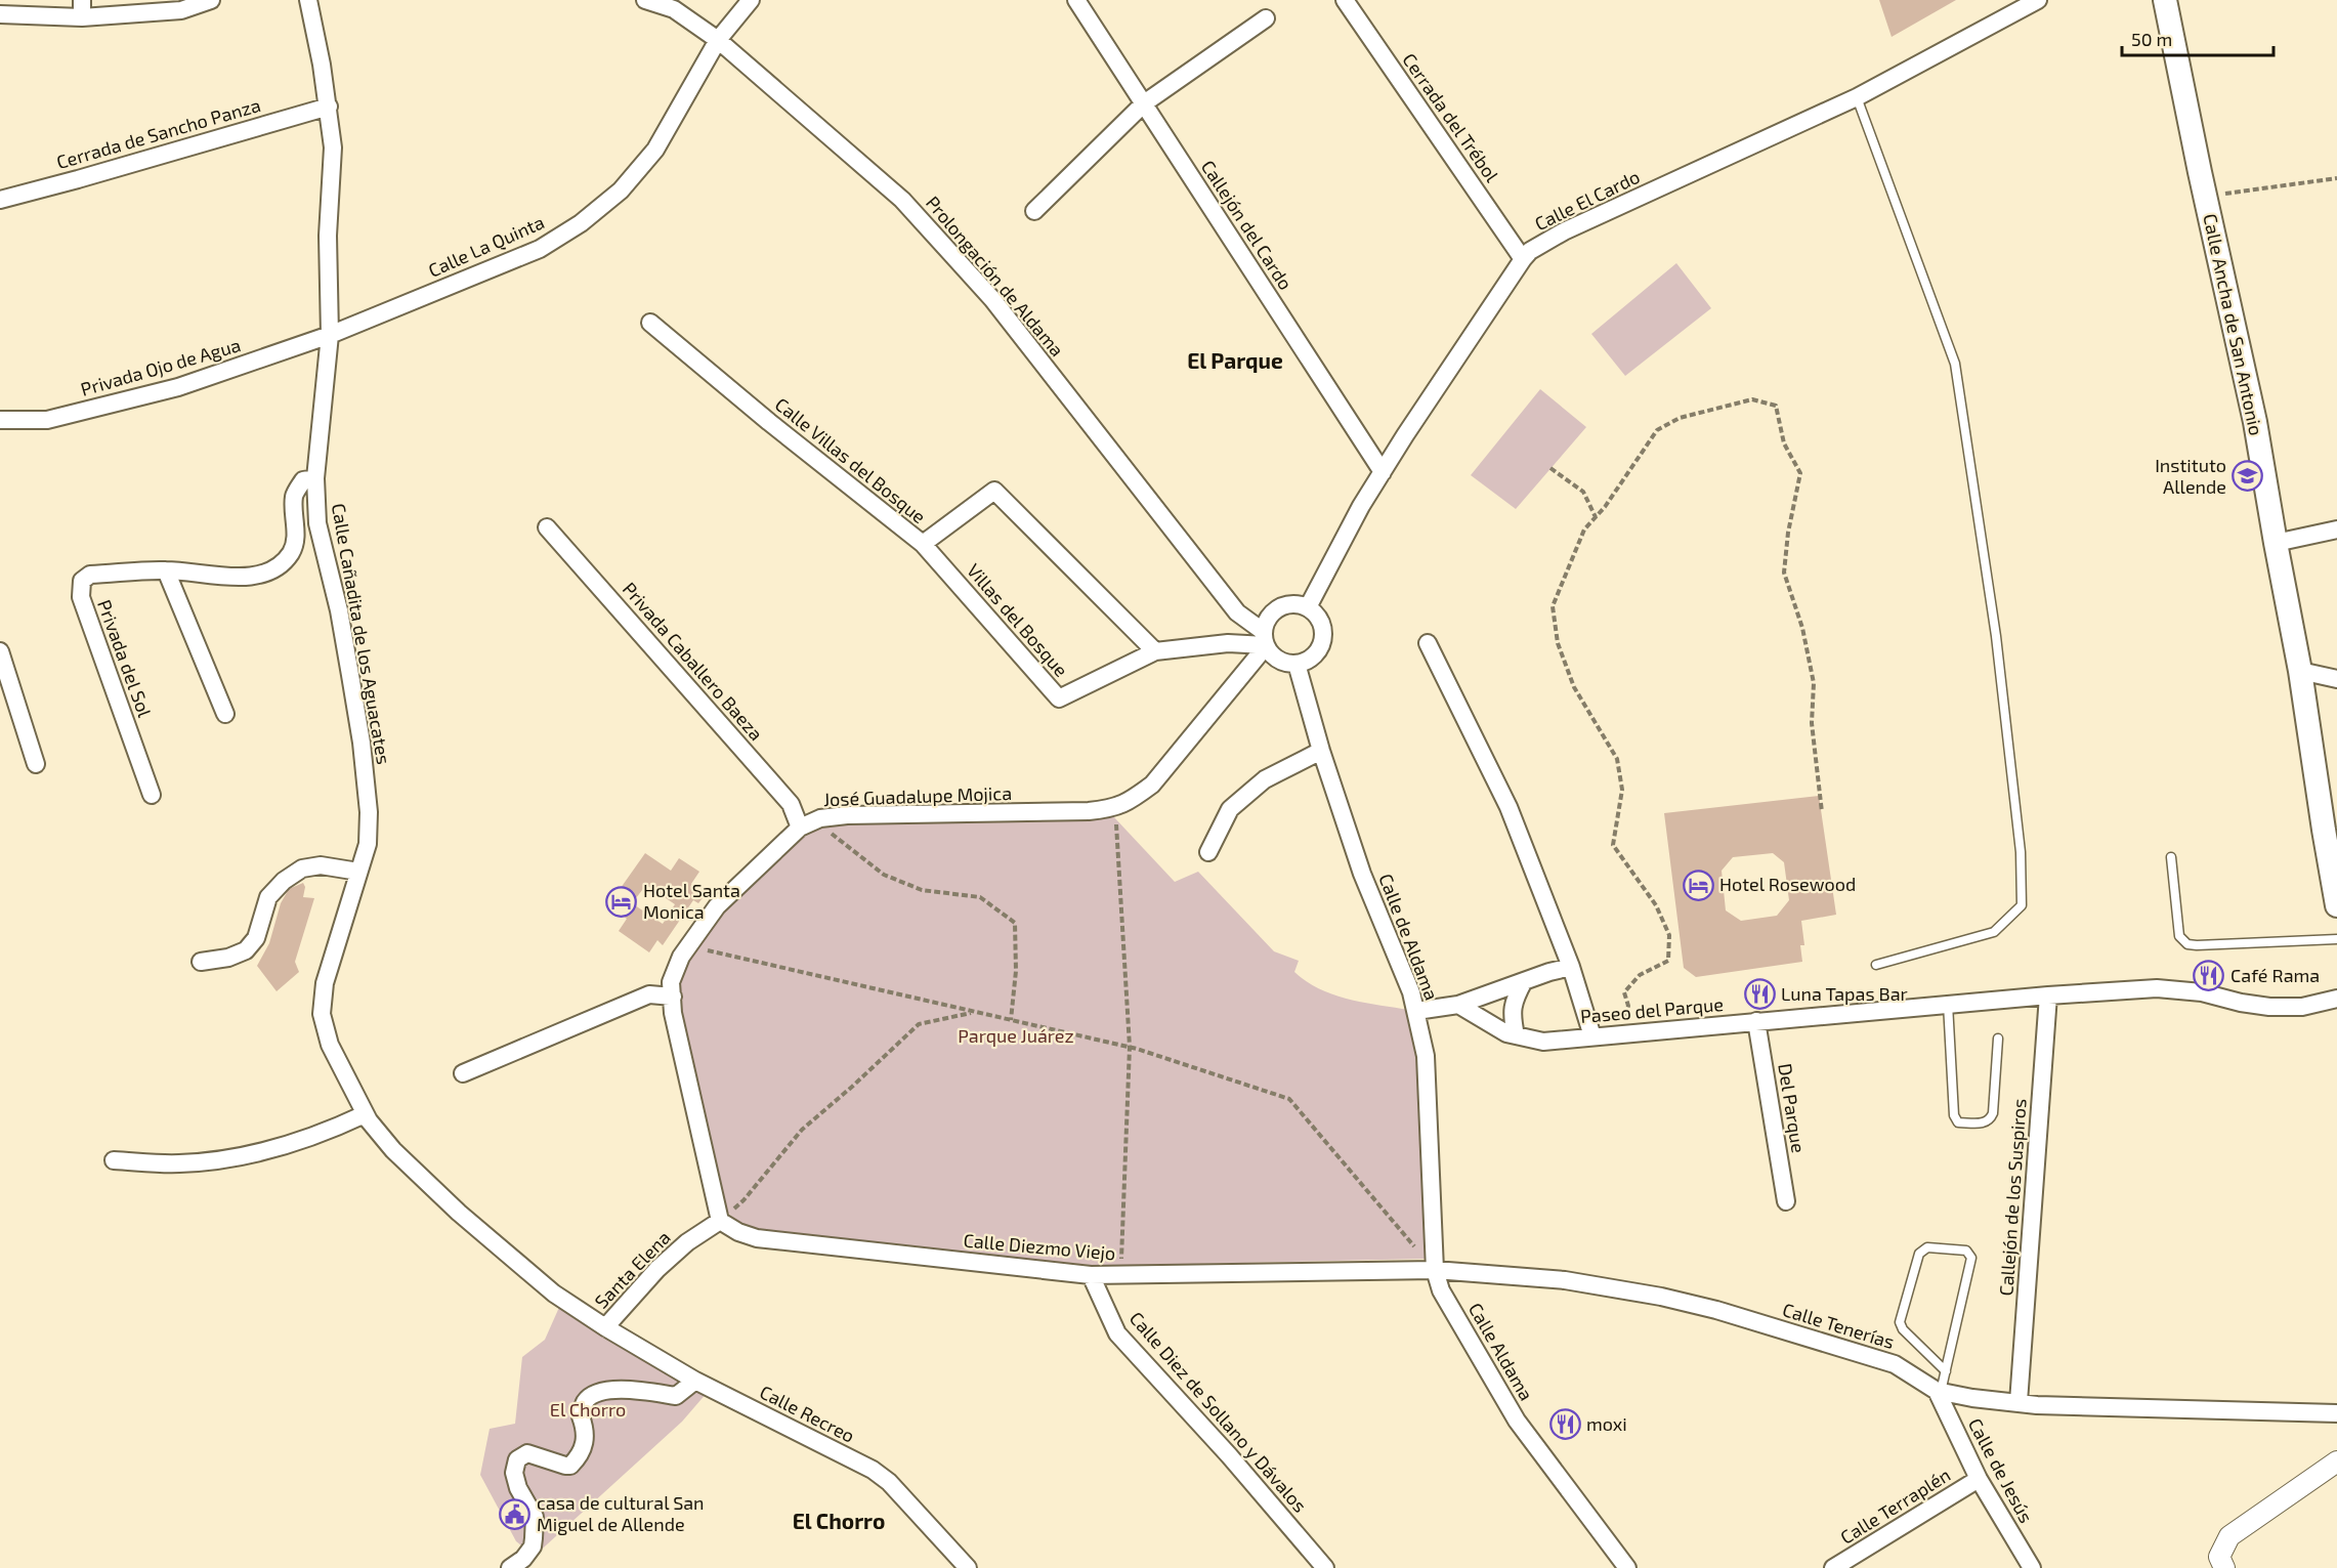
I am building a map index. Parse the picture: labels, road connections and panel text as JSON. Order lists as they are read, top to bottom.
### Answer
{
  "streets": {
    "main road": ["Calle Ancha de San Antonio"],
    "street": [
      "Cerrada del Trébol",
      "Cerrada de Sancho Panza",
      "Calle El Cardo",
      "Callejón del Cardo",
      "Calle La Quinta",
      "Prolongación de Aldama",
      "Privada Ojo de Agua",
      "Calle Villas del Bosque",
      "Villas del Bosque",
      "Calle Cañadita de los Aguacates",
      "Privada del Sol",
      "Privada Caballero Baeza",
      "José Guadalupe Mojica",
      "Calle de Aldama",
      "Paseo del Parque",
      "Del Parque",
      "Callejón de los Suspiros",
      "Calle Diezmo Viejo",
      "Santa Elena",
      "Calle Tenerías",
      "Calle Aldama",
      "Calle Diez de Sollano y Dávalos",
      "Calle Recreo",
      "Calle de Jesús",
      "Calle Terraplén"
    ]
  },
  "crossings": [
    ["Cerrada del Trébol", "Calle El Cardo"],
    ["Cerrada de Sancho Panza", "Calle Cañadita de los Aguacates"],
    ["Calle El Cardo", "Callejón del Cardo"],
    ["Calle El Cardo", "Prolongación de Aldama"],
    ["Calle El Cardo", "José Guadalupe Mojica"],
    ["Calle El Cardo", "Calle de Aldama"],
    ["Calle La Quinta", "Prolongación de Aldama"],
    ["Calle La Quinta", "Privada Ojo de Agua"],
    ["Calle La Quinta", "Calle Cañadita de los Aguacates"],
    ["Prolongación de Aldama", "José Guadalupe Mojica"],
    ["Prolongación de Aldama", "Calle de Aldama"],
    ["Privada Ojo de Agua", "Calle Cañadita de los Aguacates"],
    ["Calle Villas del Bosque", "Villas del Bosque"],
    ["Calle Cañadita de los Aguacates", "Privada del Sol"],
    ["Calle Cañadita de los Aguacates", "Santa Elena"],
    ["Calle Cañadita de los Aguacates", "Calle Recreo"],
    ["Privada Caballero Baeza", "José Guadalupe Mojica"],
    ["José Guadalupe Mojica", "Calle de Aldama"],
    ["José Guadalupe Mojica", "Calle Diezmo Viejo"],
    ["José Guadalupe Mojica", "Santa Elena"],
    ["Calle de Aldama", "Calle Diezmo Viejo"],
    ["Calle de Aldama", "Calle Tenerías"],
    ["Calle de Aldama", "Calle Aldama"],
    ["Paseo del Parque", "Del Parque"],
    ["Paseo del Parque", "Callejón de los Suspiros"],
    ["Callejón de los Suspiros", "Calle Tenerías"],
    ["Calle Diezmo Viejo", "Santa Elena"],
    ["Calle Diezmo Viejo", "Calle Tenerías"],
    ["Calle Diezmo Viejo", "Calle Aldama"],
    ["Calle Diezmo Viejo", "Calle Diez de Sollano y Dávalos"],
    ["Santa Elena", "Calle Recreo"],
    ["Calle Tenerías", "Calle Aldama"],
    ["Calle Tenerías", "Calle de Jesús"],
    ["Calle de Jesús", "Calle Terraplén"]
  ],
  "districts": ["El Parque", "El Chorro"],
  "parks": ["Parque Juárez", "El Chorro"],
  "places": {
    "school or university": ["Instituto Allende"],
    "hotel": ["Hotel Rosewood", "Hotel Santa Monica"],
    "restaurant": ["Café Rama", "Luna Tapas Bar", "moxi"],
    "public building": ["casa de cultural San Miguel de Allende"]
  },
  "scale_bar": "50 m"
}
